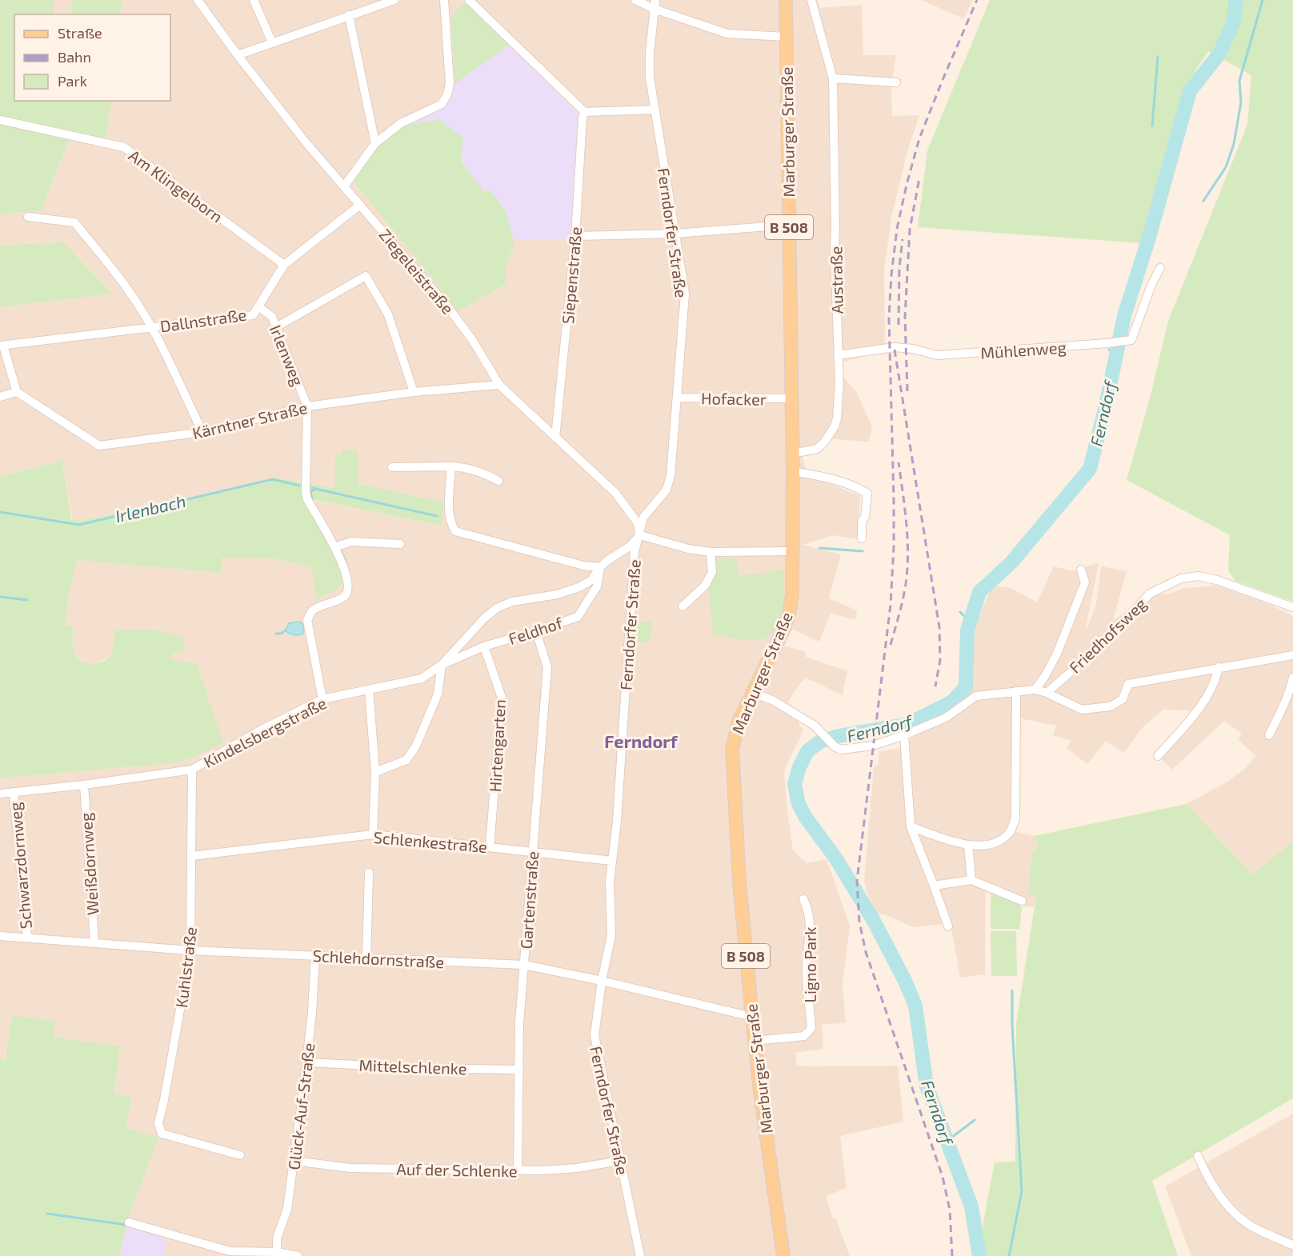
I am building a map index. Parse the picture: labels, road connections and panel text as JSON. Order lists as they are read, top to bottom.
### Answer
{
  "streets": {
    "main road": ["Marburger Straße", "B 508"],
    "street": [
      "Am Klingelborn",
      "Ferndorfer Straße",
      "Ziegeleistraße",
      "Siepenstraße",
      "Austraße",
      "Dallnstraße",
      "Mühlenweg",
      "Irlenweg",
      "Hofacker",
      "Kärntner Straße",
      "Feldhof",
      "Friedhofsweg",
      "Kindelsbergstraße",
      "Hirtengarten",
      "Schlenkestraße",
      "Weißdornweg",
      "Schwarzdornweg",
      "Gartenstraße",
      "Schlehdornstraße",
      "Ligno Park",
      "Kuhlstraße",
      "Mittelschlenke",
      "Glück-Auf-Straße",
      "Auf der Schlenke"
    ]
  },
  "crossings": [
    ["Marburger Straße", "Austraße"],
    ["Marburger Straße", "Hofacker"],
    ["Marburger Straße", "Schlehdornstraße"],
    ["Marburger Straße", "Ligno Park"],
    ["Am Klingelborn", "Dallnstraße"],
    ["Ferndorfer Straße", "Ziegeleistraße"],
    ["Ferndorfer Straße", "Hofacker"],
    ["Ferndorfer Straße", "Kindelsbergstraße"],
    ["Ferndorfer Straße", "Schlenkestraße"],
    ["Ferndorfer Straße", "Schlehdornstraße"],
    ["Ferndorfer Straße", "Auf der Schlenke"],
    ["Ziegeleistraße", "Siepenstraße"],
    ["Ziegeleistraße", "Dallnstraße"],
    ["Ziegeleistraße", "Kärntner Straße"],
    ["Ziegeleistraße", "Kindelsbergstraße"],
    ["Austraße", "Mühlenweg"],
    ["Dallnstraße", "Irlenweg"],
    ["Irlenweg", "Kärntner Straße"],
    ["Irlenweg", "Kindelsbergstraße"],
    ["Feldhof", "Kindelsbergstraße"],
    ["Feldhof", "Hirtengarten"],
    ["Feldhof", "Gartenstraße"],
    ["Kindelsbergstraße", "Weißdornweg"],
    ["Kindelsbergstraße", "Schwarzdornweg"],
    ["Kindelsbergstraße", "Kuhlstraße"],
    ["Hirtengarten", "Schlenkestraße"],
    ["Schlenkestraße", "Gartenstraße"],
    ["Schlenkestraße", "Kuhlstraße"],
    ["Weißdornweg", "Schlehdornstraße"],
    ["Schwarzdornweg", "Schlehdornstraße"],
    ["Gartenstraße", "Schlehdornstraße"],
    ["Gartenstraße", "Mittelschlenke"],
    ["Gartenstraße", "Auf der Schlenke"],
    ["Schlehdornstraße", "Kuhlstraße"],
    ["Schlehdornstraße", "Glück-Auf-Straße"],
    ["Mittelschlenke", "Glück-Auf-Straße"],
    ["Glück-Auf-Straße", "Auf der Schlenke"]
  ],
  "districts": ["Ferndorf"],
  "water": ["Ferndorf", "Irlenbach"],
  "legend": ["Straße", "Bahn", "Park"]
}
